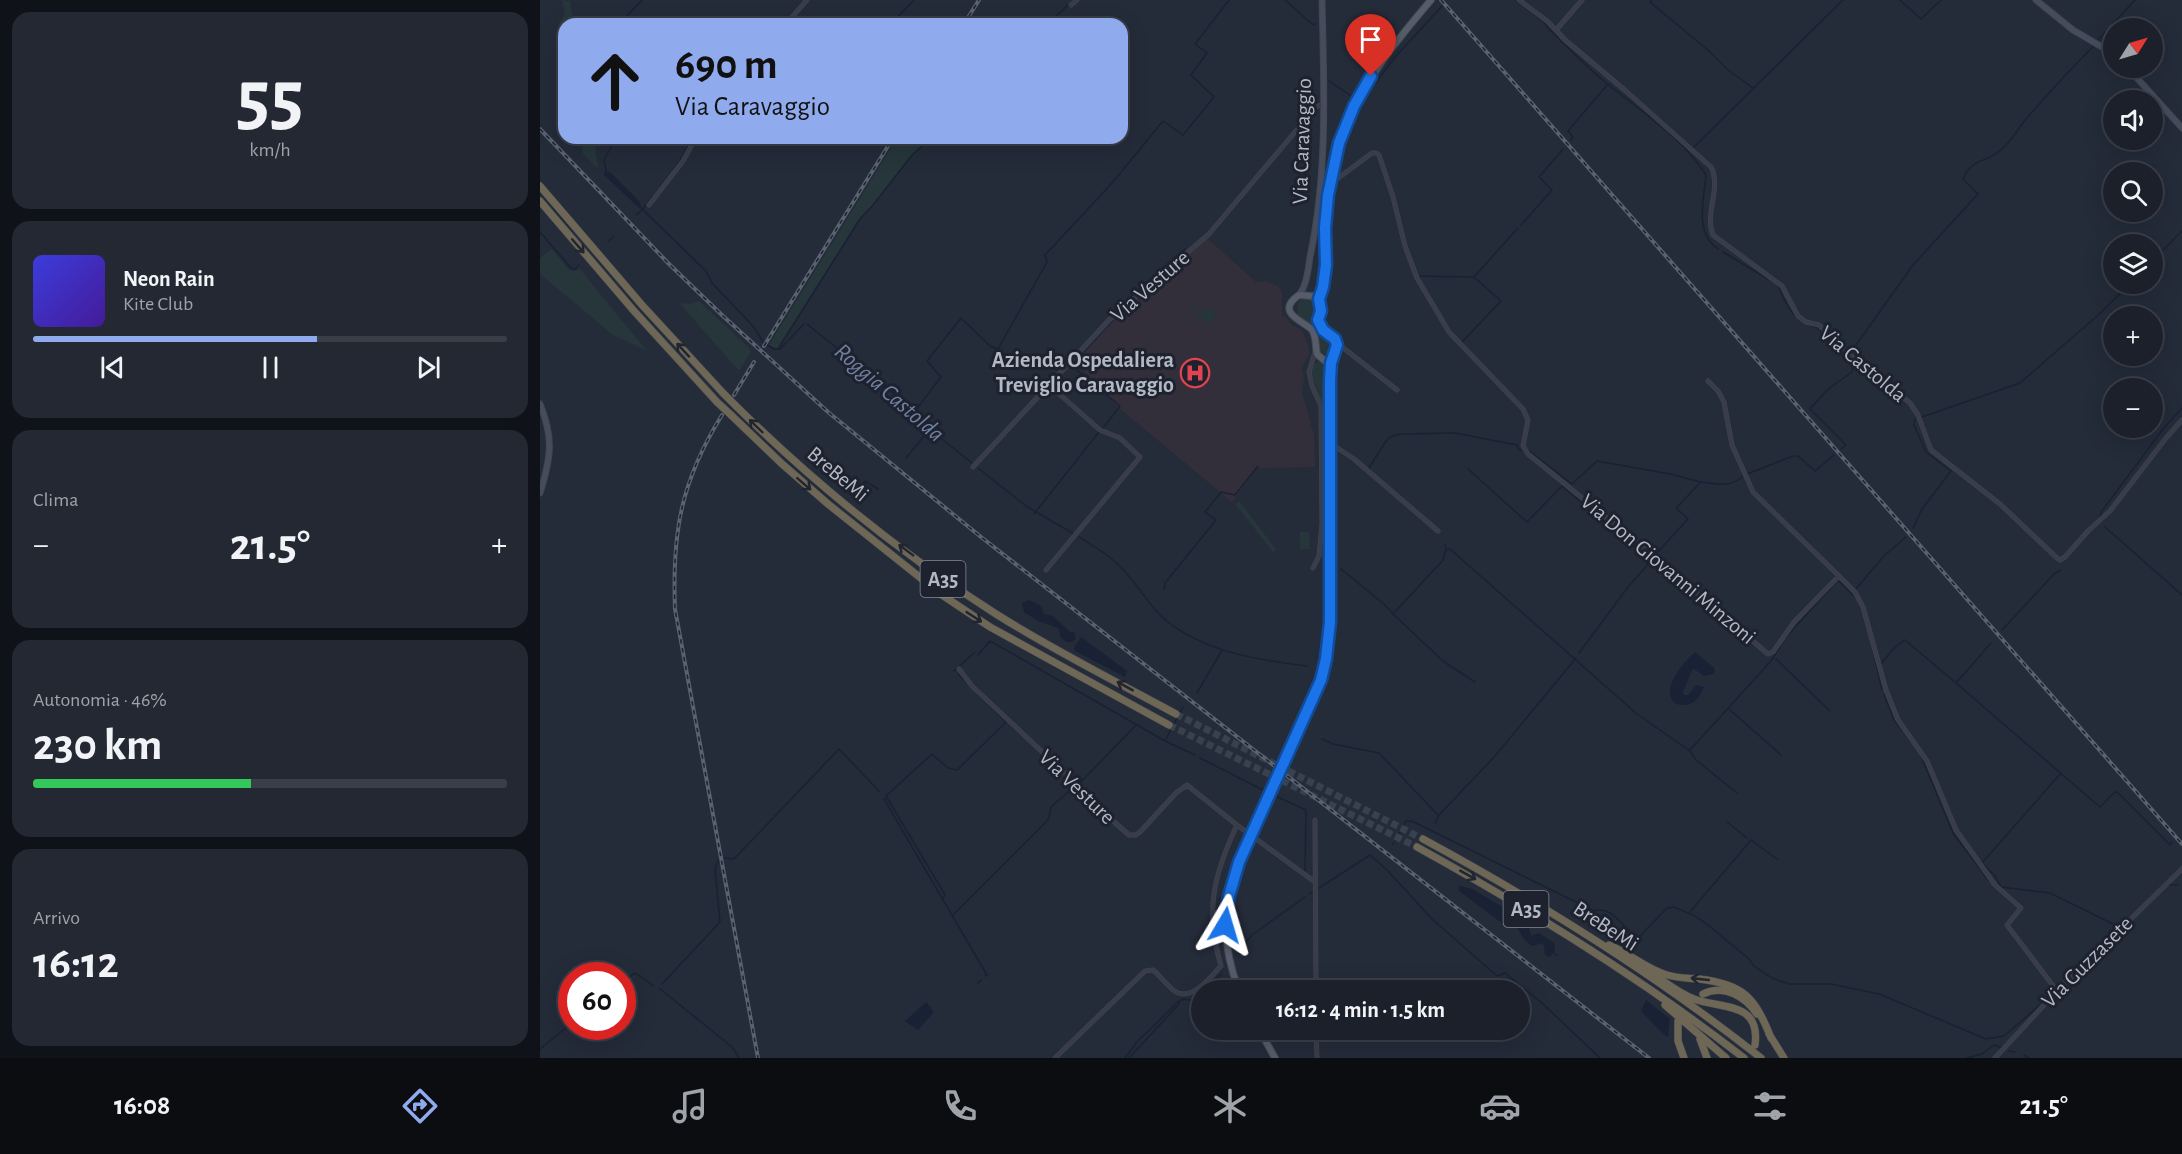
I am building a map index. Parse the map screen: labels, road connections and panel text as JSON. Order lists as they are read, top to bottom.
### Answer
{
  "streets": {
    "highway": ["BreBeMi", "A35"],
    "main road": ["Via Caravaggio"],
    "street": [
      "Via Vesture",
      "Via Castolda",
      "Via Don Giovanni Minzoni",
      "Via Guzzasete"
    ]
  },
  "crossings": [
    ["Via Caravaggio", "Via Vesture"],
    ["Via Caravaggio", "Via Don Giovanni Minzoni"]
  ],
  "water": ["Roggia Castolda"],
  "places": {
    "hospital": ["Azienda Ospedaliera Treviglio Caravaggio"]
  },
  "north": "top right",
  "page": {
    "tile": [
      ["55", "km/h"],
      "Clima",
      ["Autonomia · 46%", "230 km"],
      ["Arrivo", "16:12"]
    ],
    "map_buttons": ["+", "−"],
    "turn": ["690 m", "Via Caravaggio"],
    "song": ["Neon Rain", "Kite Club"],
    "heat": ["−", "21.5°", "+"],
    "limit": "60",
    "trip": "16:12 · 4 min · 1.5 km",
    "tabs": ["16:08", "21.5°"]
  }
}
